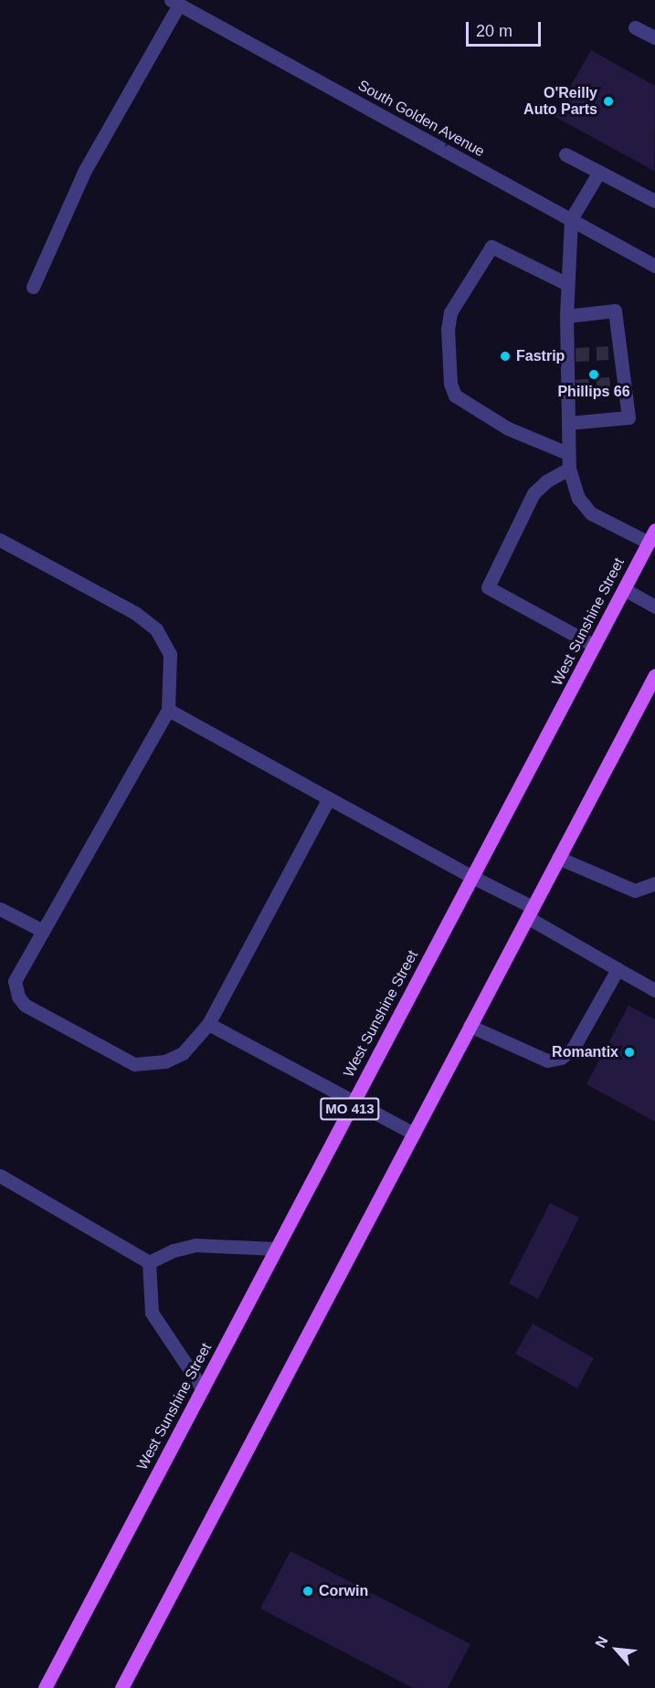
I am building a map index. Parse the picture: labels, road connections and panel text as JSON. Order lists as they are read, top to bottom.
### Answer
{
  "streets": {
    "main road": ["West Sunshine Street", "MO 413"],
    "street": ["South Golden Avenue"]
  },
  "places": [
    "O'Reilly Auto Parts",
    "Fastrip",
    "Phillips 66",
    "Romantix",
    "Corwin"
  ],
  "scale_bar": "20 m",
  "north": "top left"
}
